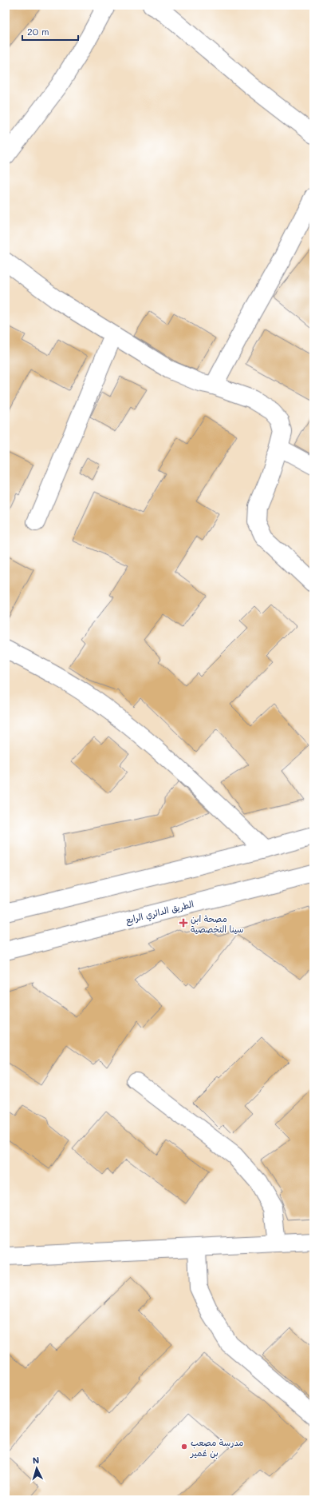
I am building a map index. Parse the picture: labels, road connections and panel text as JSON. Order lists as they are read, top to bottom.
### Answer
{
  "streets": {
    "street": ["الطريق الدائري الرابع"]
  },
  "places": {
    "health": ["مصحة ابن سينا التخصصية"],
    "other": ["مدرسة مصعب بن عُمير"]
  },
  "scale_bar": "20 m",
  "north": "top"
}
